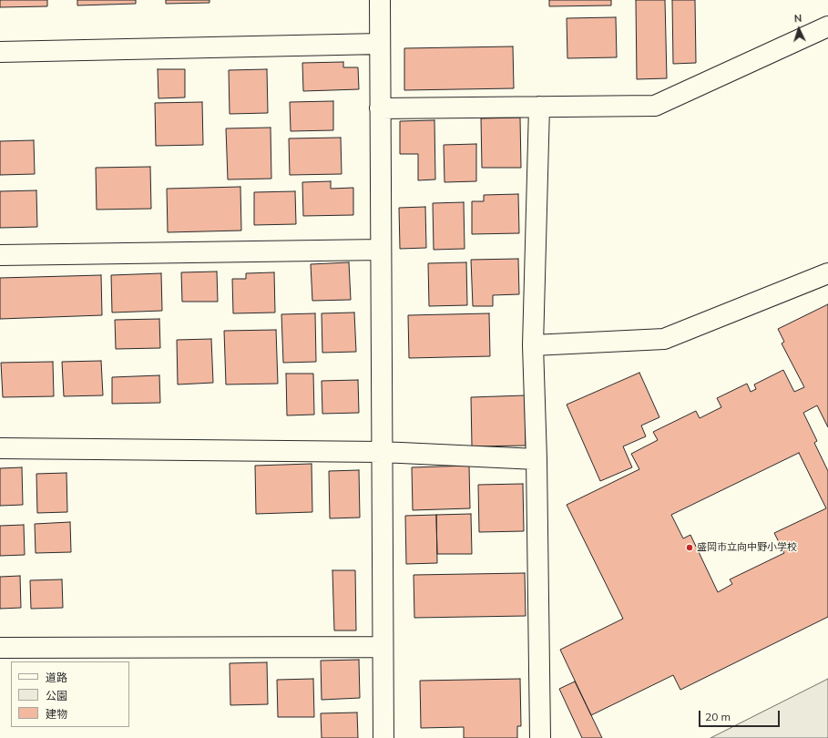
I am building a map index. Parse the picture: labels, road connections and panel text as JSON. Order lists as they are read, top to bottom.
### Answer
{
  "places": ["盛岡市立向中野小学校"],
  "legend": ["道路", "公園", "建物"],
  "scale_bar": "20 m",
  "north": "top"
}
